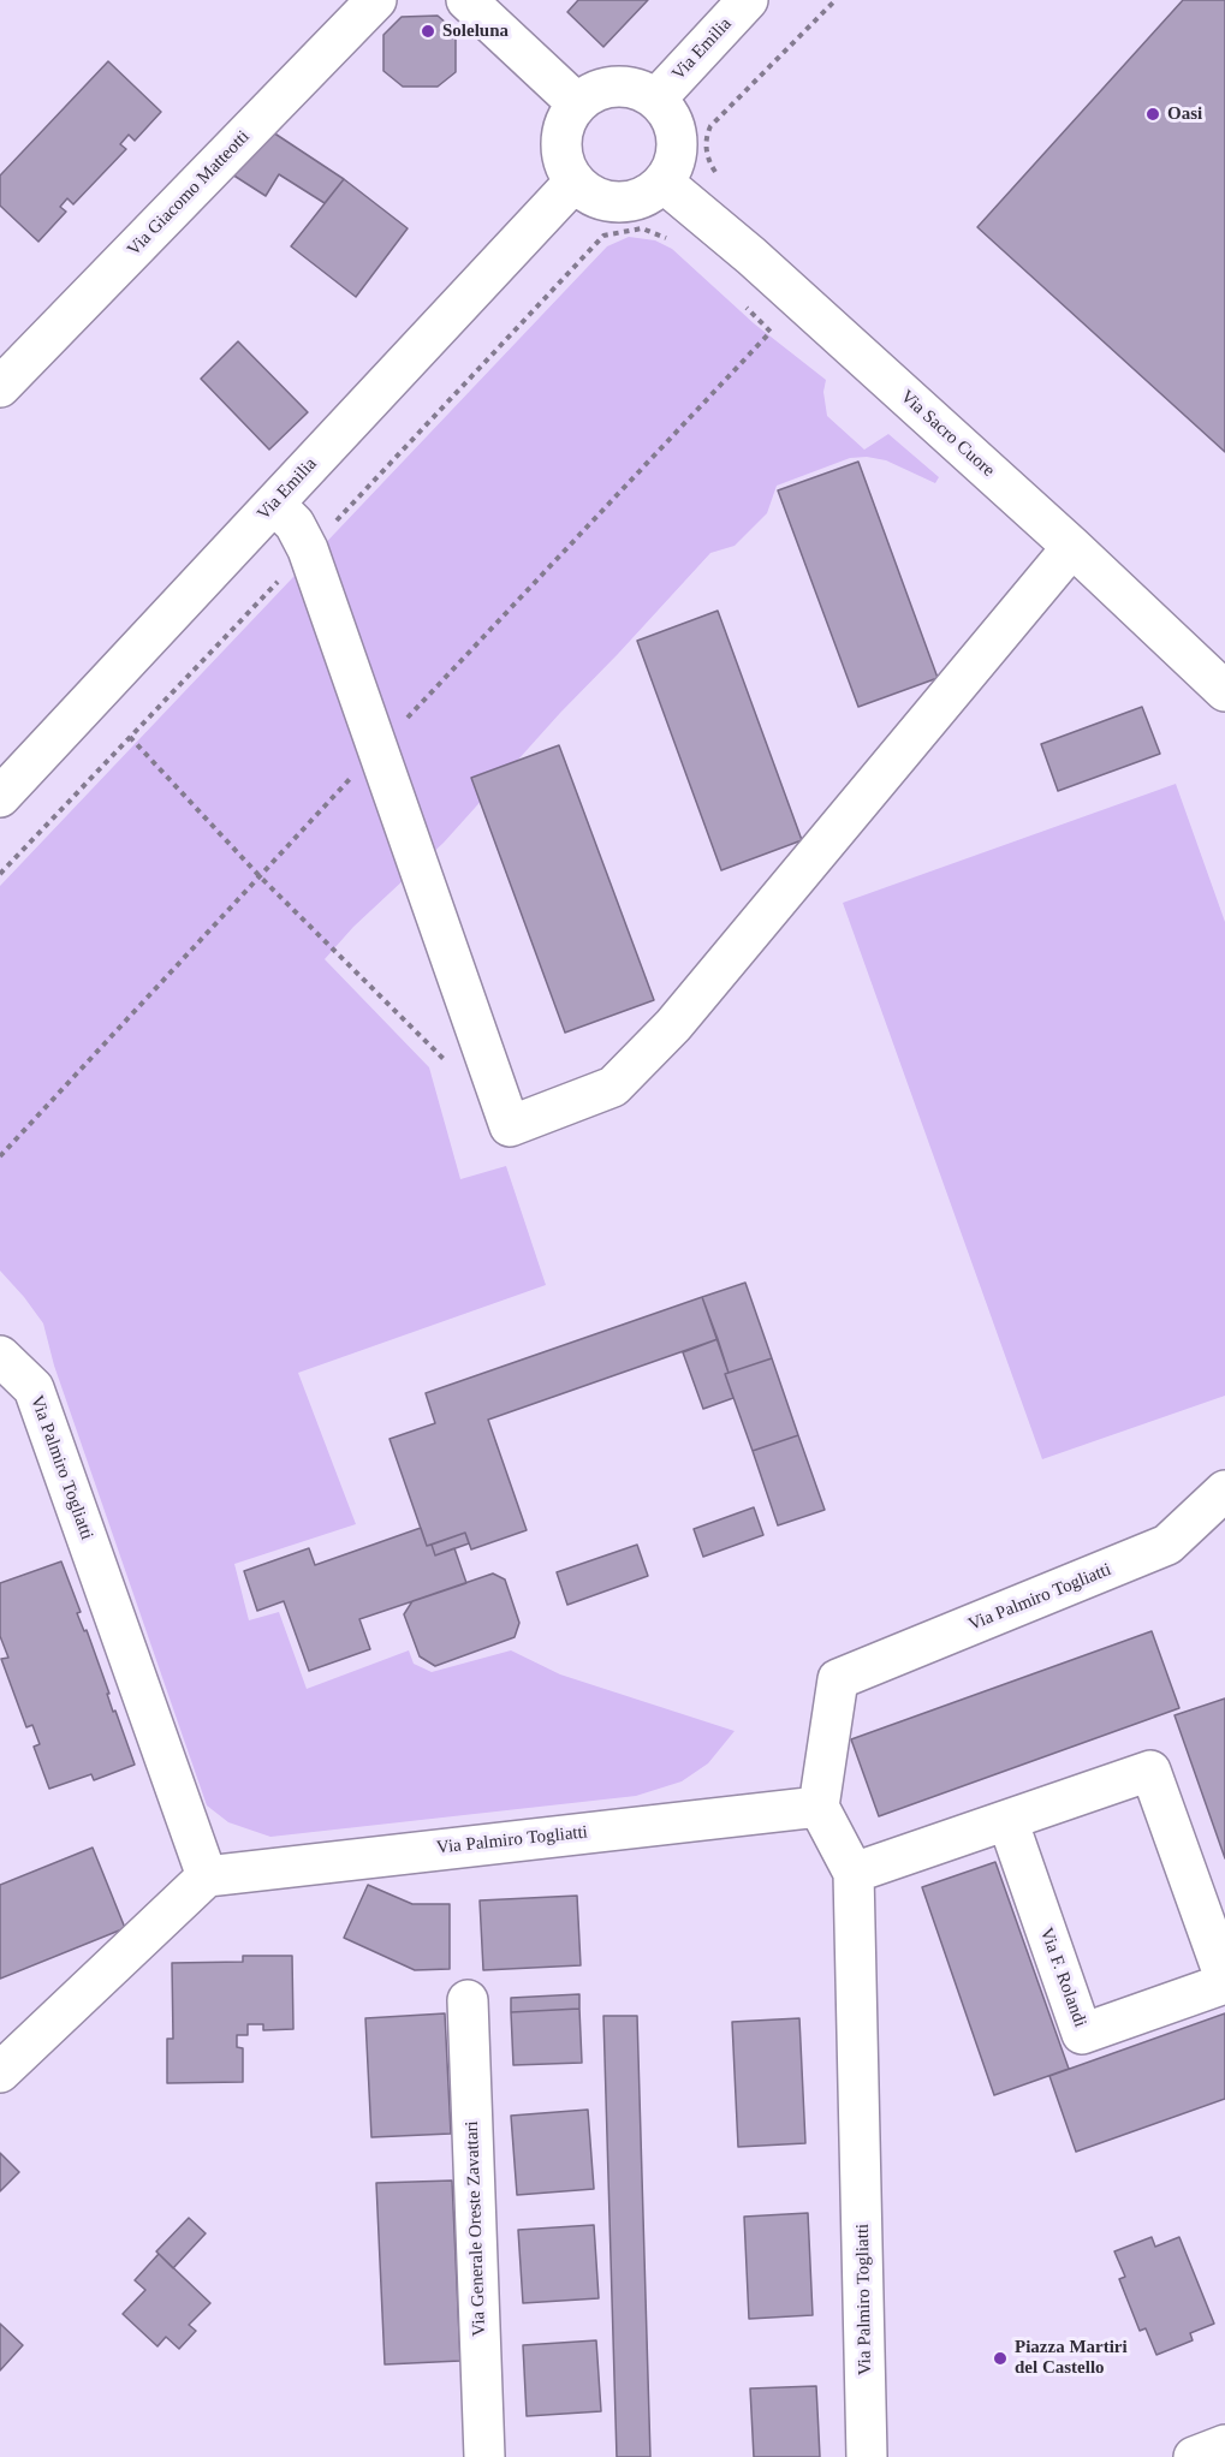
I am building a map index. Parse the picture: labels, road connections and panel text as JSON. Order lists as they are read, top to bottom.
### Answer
{
  "streets": {
    "street": [
      "Via Emilia",
      "Via Giacomo Matteotti",
      "Via Sacro Cuore",
      "Via Palmiro Togliatti",
      "Via F. Rolandi",
      "Via Generale Oreste Zavattari"
    ]
  },
  "crossings": [
    ["Via Emilia", "Via Sacro Cuore"],
    ["Via Palmiro Togliatti", "Via F. Rolandi"]
  ],
  "places": ["Soleluna", "Oasi", "Piazza Martiri del Castello"]
}
